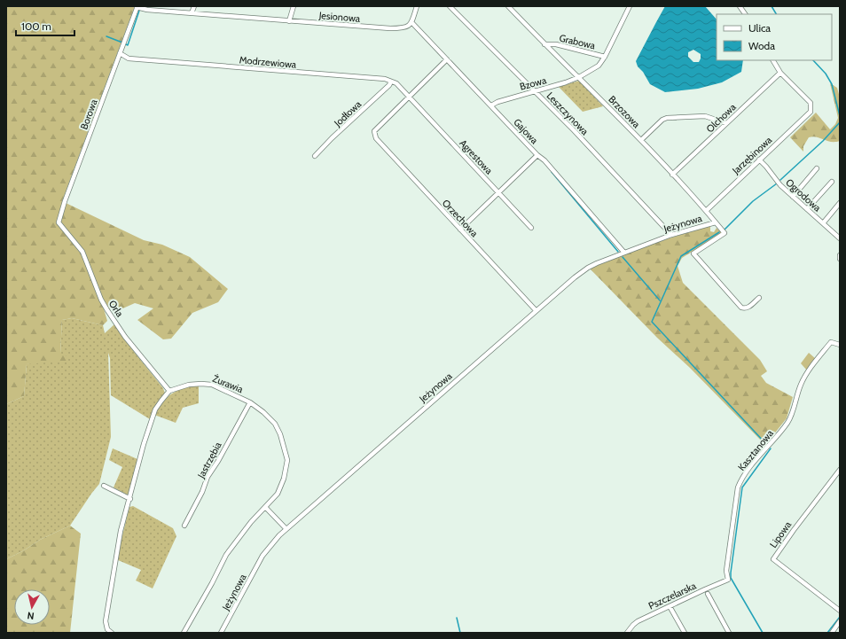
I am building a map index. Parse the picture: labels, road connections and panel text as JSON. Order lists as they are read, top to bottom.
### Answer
{
  "streets": {
    "street": [
      "Jesionowa",
      "Grabowa",
      "Modrzewiowa",
      "Bzowa",
      "Brzozowa",
      "Jodłowa",
      "Leszczynowa",
      "Borowa",
      "Olchowa",
      "Gajowa",
      "Jarzębinowa",
      "Agrestowa",
      "Ogrodowa",
      "Orzechowa",
      "Jeżynowa",
      "Orla",
      "Żurawia",
      "Kasztanowa",
      "Jastrzębia",
      "Lipowa",
      "Pszczelarska"
    ]
  },
  "crossings": [
    ["Jesionowa", "Borowa"],
    ["Jesionowa", "Gajowa"],
    ["Grabowa", "Bzowa"],
    ["Grabowa", "Brzozowa"],
    ["Modrzewiowa", "Jodłowa"],
    ["Modrzewiowa", "Borowa"],
    ["Modrzewiowa", "Agrestowa"],
    ["Modrzewiowa", "Orzechowa"],
    ["Bzowa", "Brzozowa"],
    ["Bzowa", "Leszczynowa"],
    ["Bzowa", "Gajowa"],
    ["Brzozowa", "Olchowa"],
    ["Brzozowa", "Jarzębinowa"],
    ["Brzozowa", "Jeżynowa"],
    ["Leszczynowa", "Jeżynowa"],
    ["Borowa", "Orla"],
    ["Olchowa", "Jarzębinowa"],
    ["Gajowa", "Jeżynowa"],
    ["Jarzębinowa", "Ogrodowa"],
    ["Agrestowa", "Orzechowa"],
    ["Orzechowa", "Jeżynowa"],
    ["Orla", "Żurawia"],
    ["Żurawia", "Jastrzębia"],
    ["Kasztanowa", "Pszczelarska"]
  ],
  "legend": ["Ulica", "Woda"],
  "scale_bar": "100 m",
  "north": "bottom"
}
